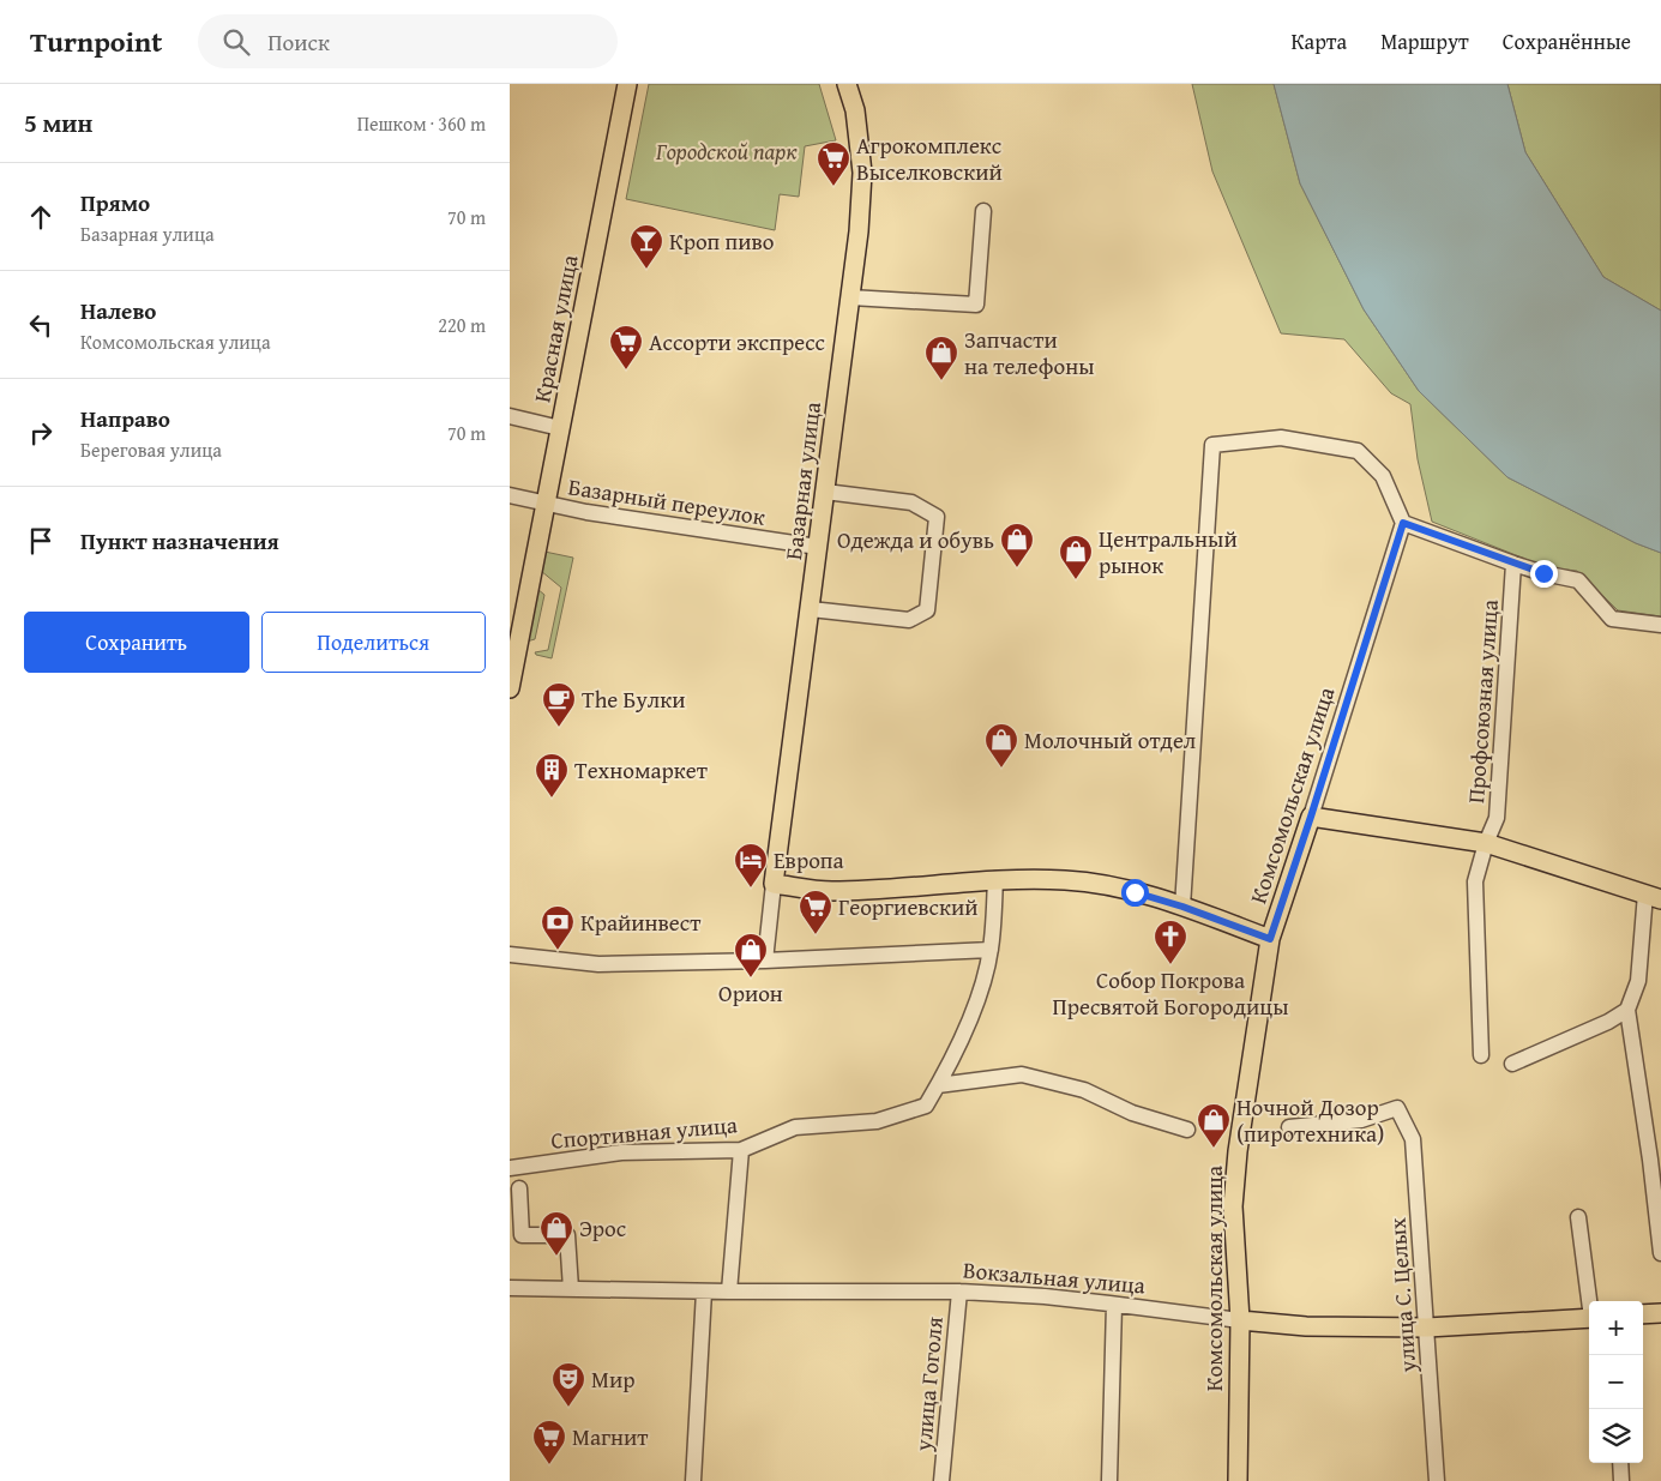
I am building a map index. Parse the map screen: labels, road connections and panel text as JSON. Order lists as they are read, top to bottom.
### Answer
{
  "streets": {
    "main road": [
      "Красная улица",
      "Базарная улица",
      "Комсомольская улица",
      "Вокзальная улица"
    ],
    "street": [
      "Базарный переулок",
      "Профсоюзная улица",
      "Спортивная улица",
      "улица С. Целых",
      "улица Гоголя"
    ]
  },
  "crossings": [
    ["Красная улица", "Базарный переулок"],
    ["Базарная улица", "Базарный переулок"],
    ["Комсомольская улица", "Вокзальная улица"],
    ["Вокзальная улица", "улица С. Целых"],
    ["Вокзальная улица", "улица Гоголя"]
  ],
  "parks": ["Городской парк"],
  "places": {
    "supermarket": [
      "Агрокомплекс Выселковский",
      "Ассорти экспресс",
      "Георгиевский",
      "Магнит"
    ],
    "bar": ["Кроп пиво"],
    "shop": [
      "Запчасти на телефоны",
      "Одежда и обувь",
      "Центральный рынок",
      "Молочный отдел",
      "Орион",
      "Ночной Дозор (пиротехника)",
      "Эрос"
    ],
    "cafe": ["The Булки"],
    "building": ["Техномаркет"],
    "hotel": ["Европа"],
    "bank": ["Крайинвест"],
    "church": ["Собор Покрова Пресвятой Богородицы"],
    "theatre": ["Мир"]
  },
  "page": {
    "header": "Turnpoint",
    "search": "Поиск",
    "nav": ["Карта", "Маршрут", "Сохранённые"],
    "heading": ["5 мин", "Пешком · 360 m"],
    "list": [
      ["Прямо", "Базарная улица", "70 m"],
      ["Налево", "Комсомольская улица", "220 m"],
      ["Направо", "Береговая улица", "70 m"],
      "Пункт назначения"
    ],
    "buttons": ["Сохранить", "Поделиться"],
    "map_buttons": ["+", "−"]
  }
}
